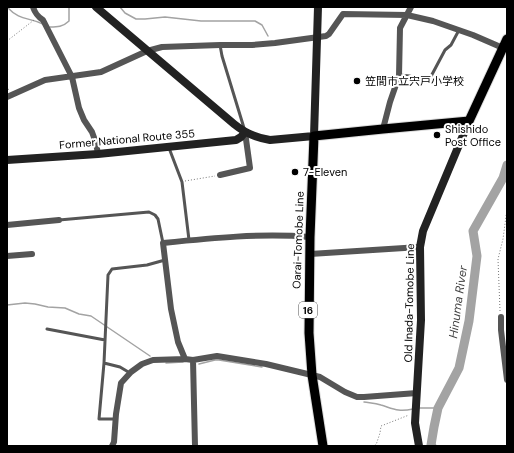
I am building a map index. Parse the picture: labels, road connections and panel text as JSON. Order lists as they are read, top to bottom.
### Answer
{
  "streets": {
    "main road": ["Oarai-Tomobe Line", "16"],
    "street": ["Former National Route 355", "Old Inada-Tomobe Line"]
  },
  "water": ["Hinuma River"],
  "places": ["笠間市立宍戸小学校", "Shishido Post Office", "7-Eleven"]
}
